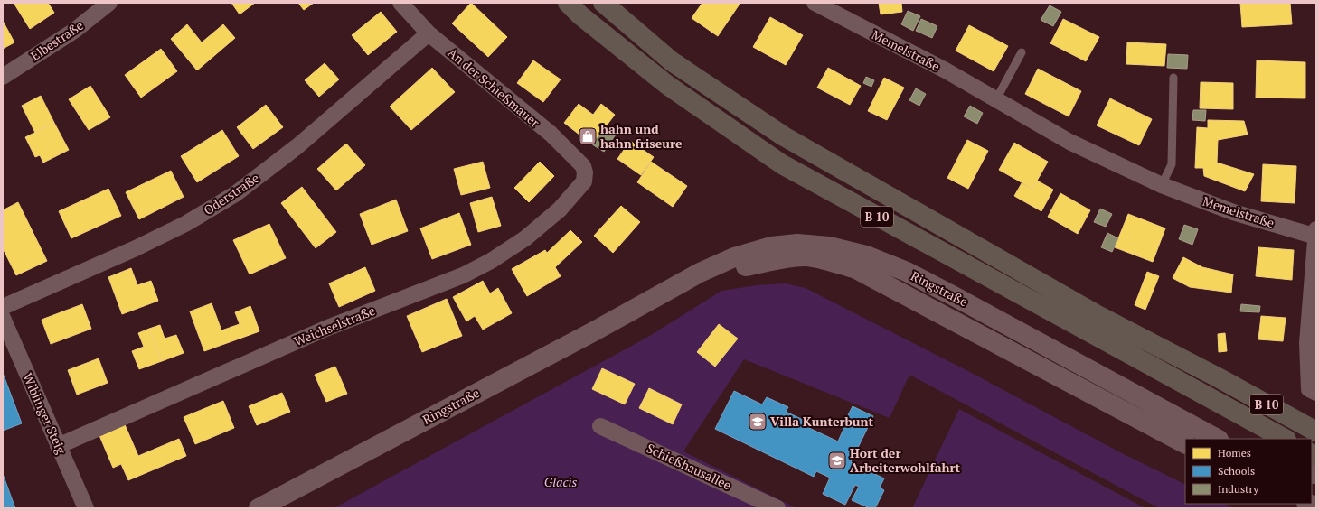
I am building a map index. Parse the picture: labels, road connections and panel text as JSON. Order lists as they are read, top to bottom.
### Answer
{
  "streets": {
    "highway": ["B 10"],
    "main road": ["Ringstraße"],
    "street": [
      "Elbestraße",
      "Memelstraße",
      "An der Schießmauer",
      "Oderstraße",
      "Weichselstraße",
      "Wiblinger Steig",
      "Schießhausallee"
    ]
  },
  "crossings": [
    ["An der Schießmauer", "Oderstraße"],
    ["An der Schießmauer", "Weichselstraße"],
    ["Weichselstraße", "Wiblinger Steig"]
  ],
  "parks": ["Glacis"],
  "places": {
    "shop": ["hahn und hahn friseure"],
    "school or university": ["Villa Kunterbunt", "Hort der Arbeiterwohlfahrt"]
  },
  "legend": ["Homes", "Schools", "Industry"]
}
